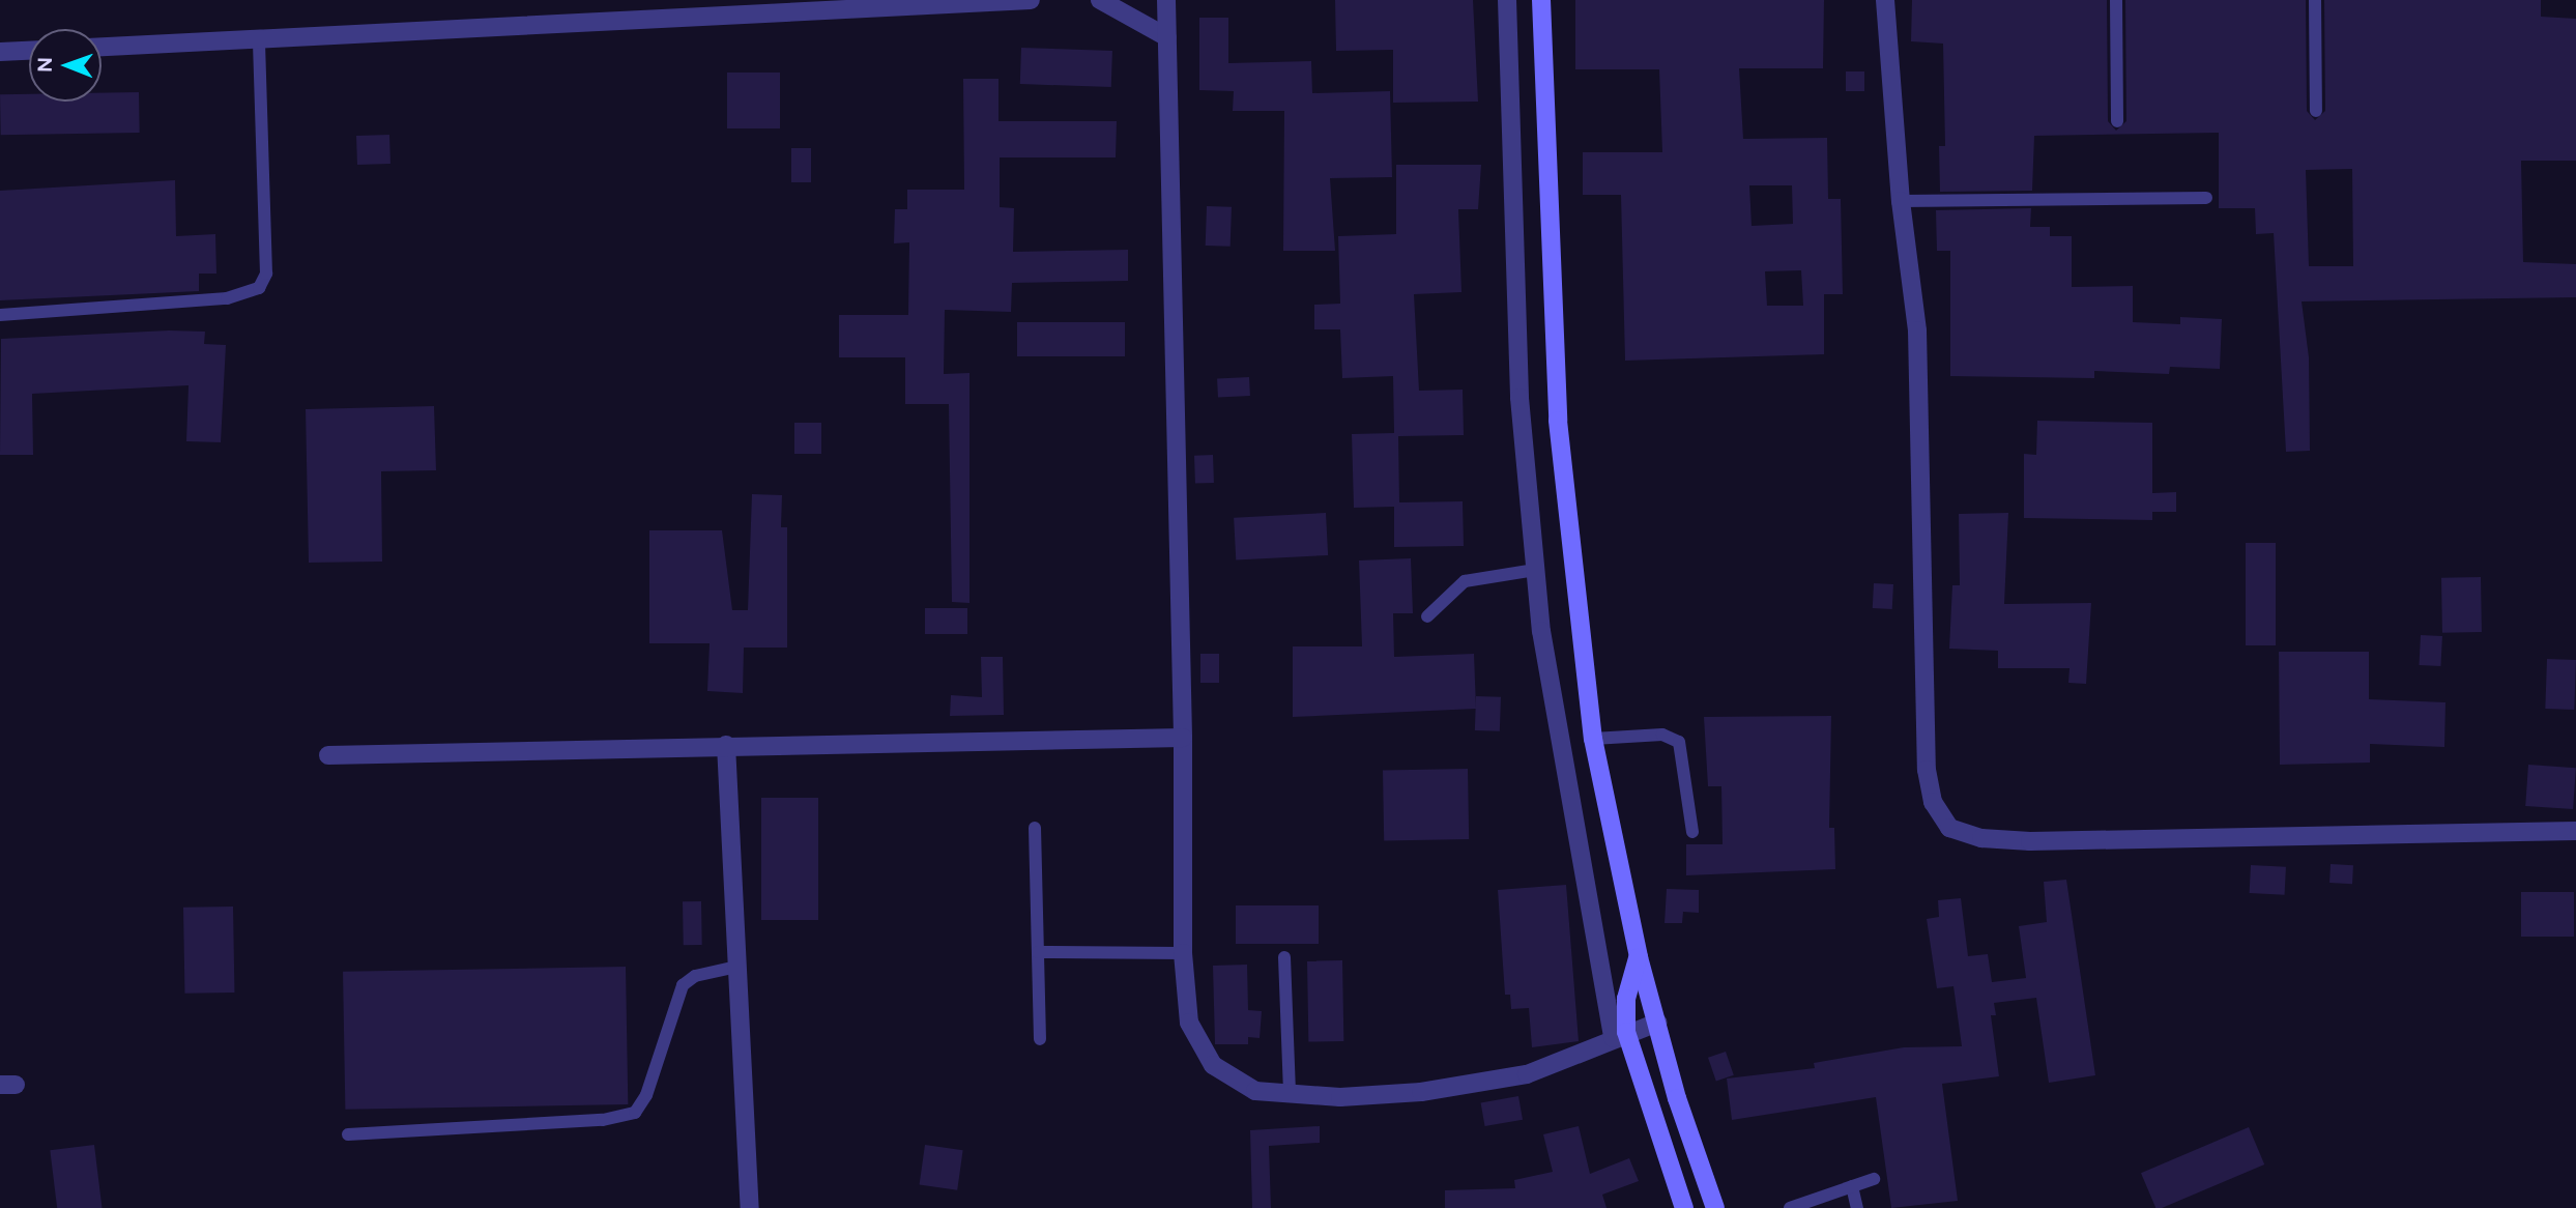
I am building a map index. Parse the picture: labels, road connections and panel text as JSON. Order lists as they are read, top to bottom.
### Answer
{
  "north": "left"
}
